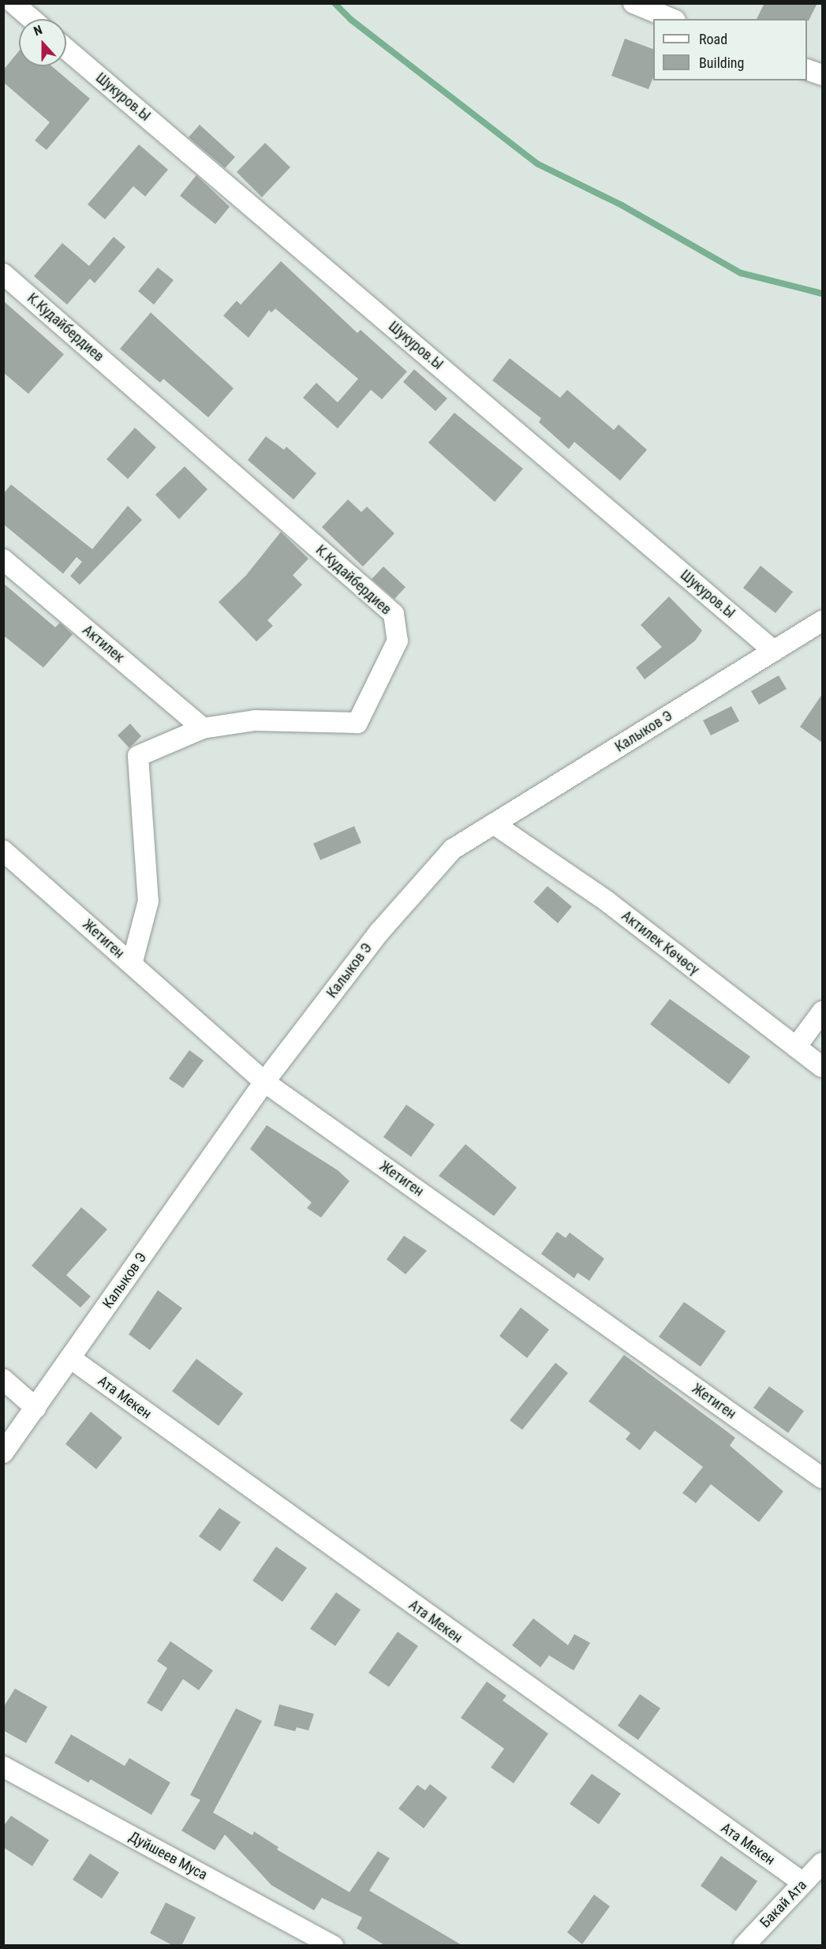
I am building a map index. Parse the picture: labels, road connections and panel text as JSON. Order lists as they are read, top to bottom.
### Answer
{
  "streets": {
    "street": [
      "Шукуров.Ы",
      "К.Кудайбердиев",
      "Актилек",
      "Калыков Э",
      "Жетиген",
      "Актилек Көчөсү",
      "Ата Мекен",
      "Дуйшеев Муса",
      "Бакай Ата"
    ]
  },
  "crossings": [
    ["Шукуров.Ы", "Калыков Э"],
    ["К.Кудайбердиев", "Актилек"],
    ["К.Кудайбердиев", "Жетиген"],
    ["Калыков Э", "Жетиген"],
    ["Калыков Э", "Актилек Көчөсү"],
    ["Калыков Э", "Ата Мекен"],
    ["Ата Мекен", "Бакай Ата"]
  ],
  "legend": ["Road", "Building"],
  "north": "top"
}
